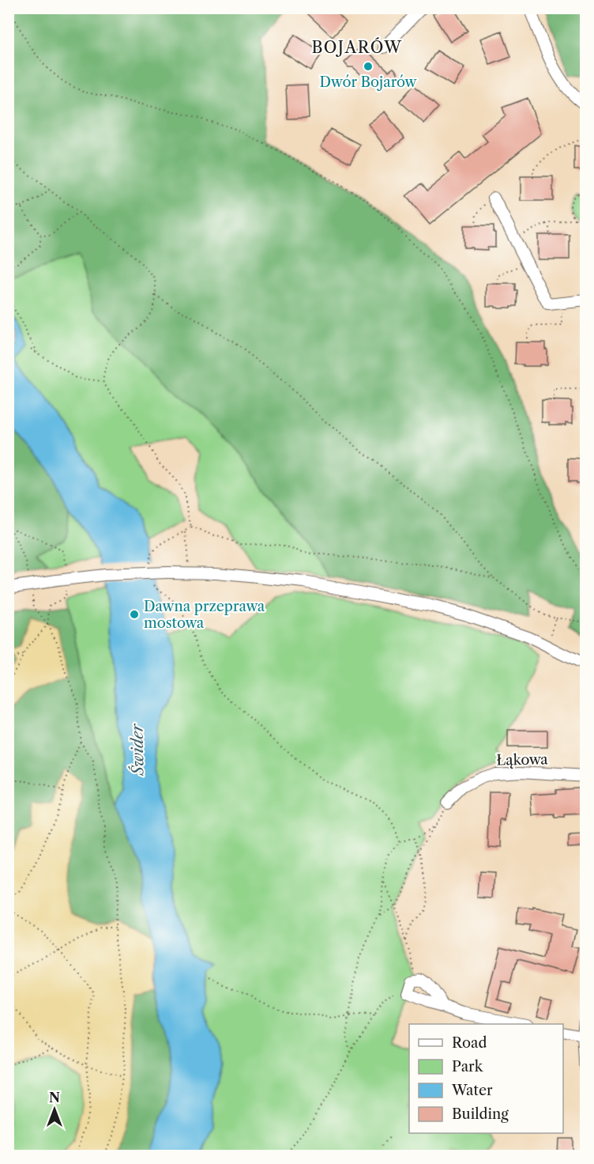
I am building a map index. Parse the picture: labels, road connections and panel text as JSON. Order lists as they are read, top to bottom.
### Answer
{
  "streets": {
    "street": ["Łąkowa"]
  },
  "districts": ["BOJARÓW"],
  "water": ["Świder"],
  "places": ["Dwór Bojarów", "Dawna przeprawa mostowa"],
  "legend": [
    "Road",
    "Park",
    "Water",
    "Building"
  ],
  "north": "top"
}
